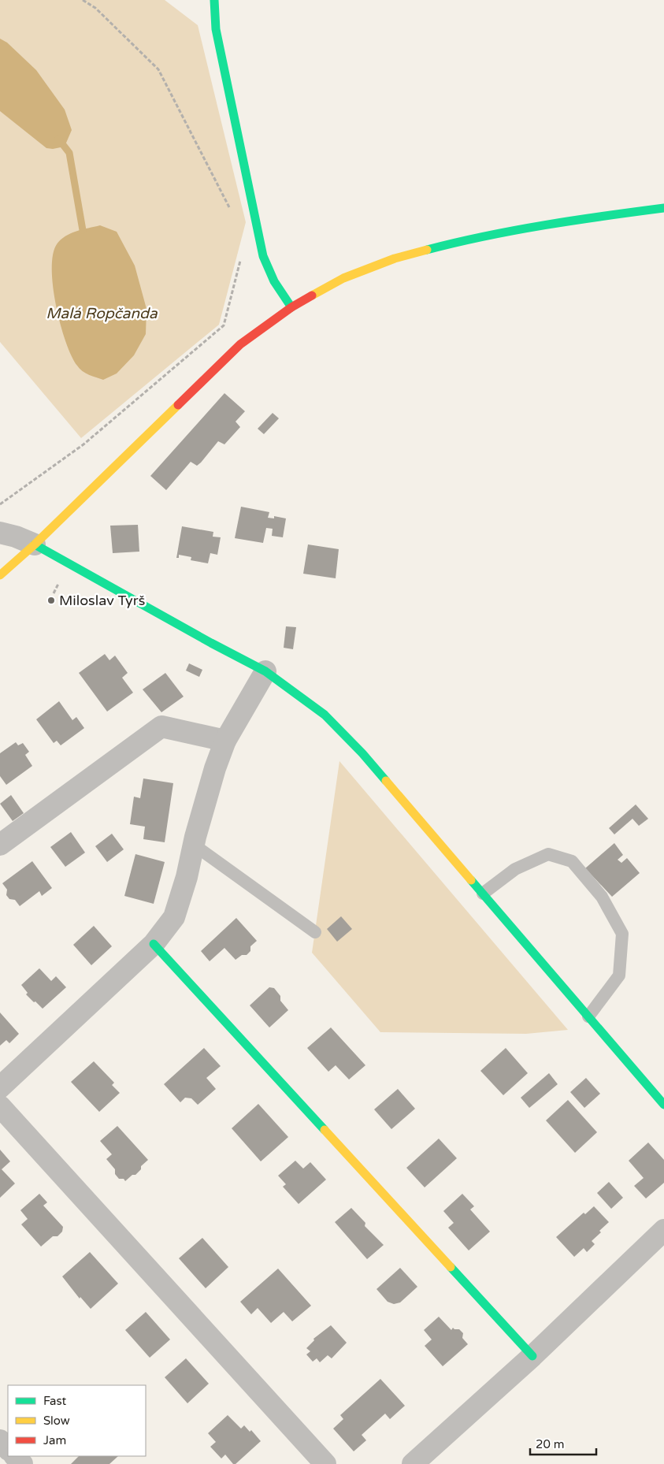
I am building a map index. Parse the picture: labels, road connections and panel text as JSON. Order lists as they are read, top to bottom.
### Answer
{
  "water": ["Malá Ropčanda"],
  "places": ["Miloslav Tyrš"],
  "legend": ["Fast", "Slow", "Jam"],
  "scale_bar": "20 m"
}
